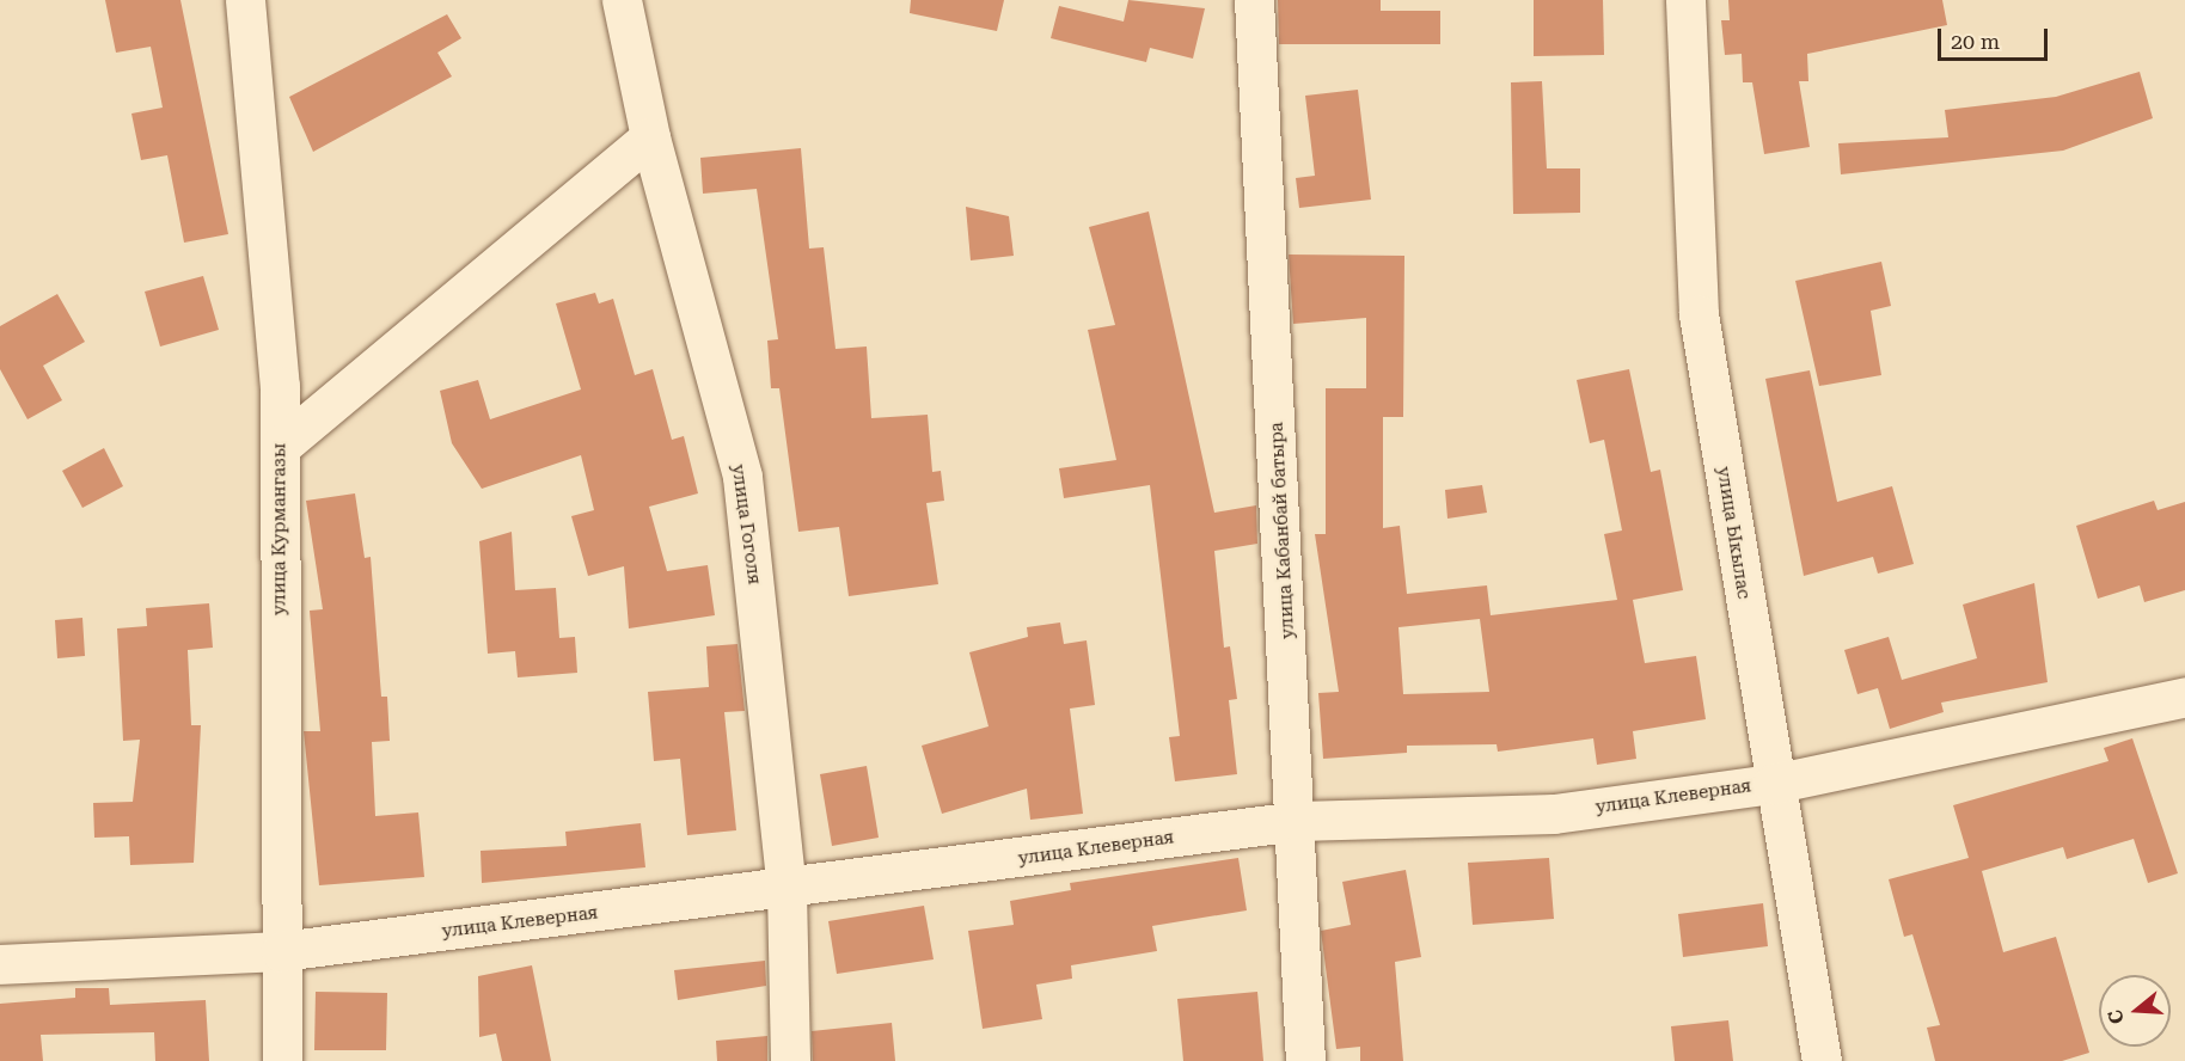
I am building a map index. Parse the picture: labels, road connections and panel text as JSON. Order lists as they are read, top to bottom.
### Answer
{
  "streets": {
    "street": [
      "улица Гоголя",
      "улица Курмангазы",
      "улица Кабанбай батыра",
      "улица Ыкылас",
      "улица Клеверная"
    ]
  },
  "crossings": [
    ["улица Гоголя", "улица Клеверная"],
    ["улица Курмангазы", "улица Клеверная"],
    ["улица Кабанбай батыра", "улица Клеверная"],
    ["улица Ыкылас", "улица Клеверная"]
  ],
  "scale_bar": "20 m",
  "north": "left"
}
